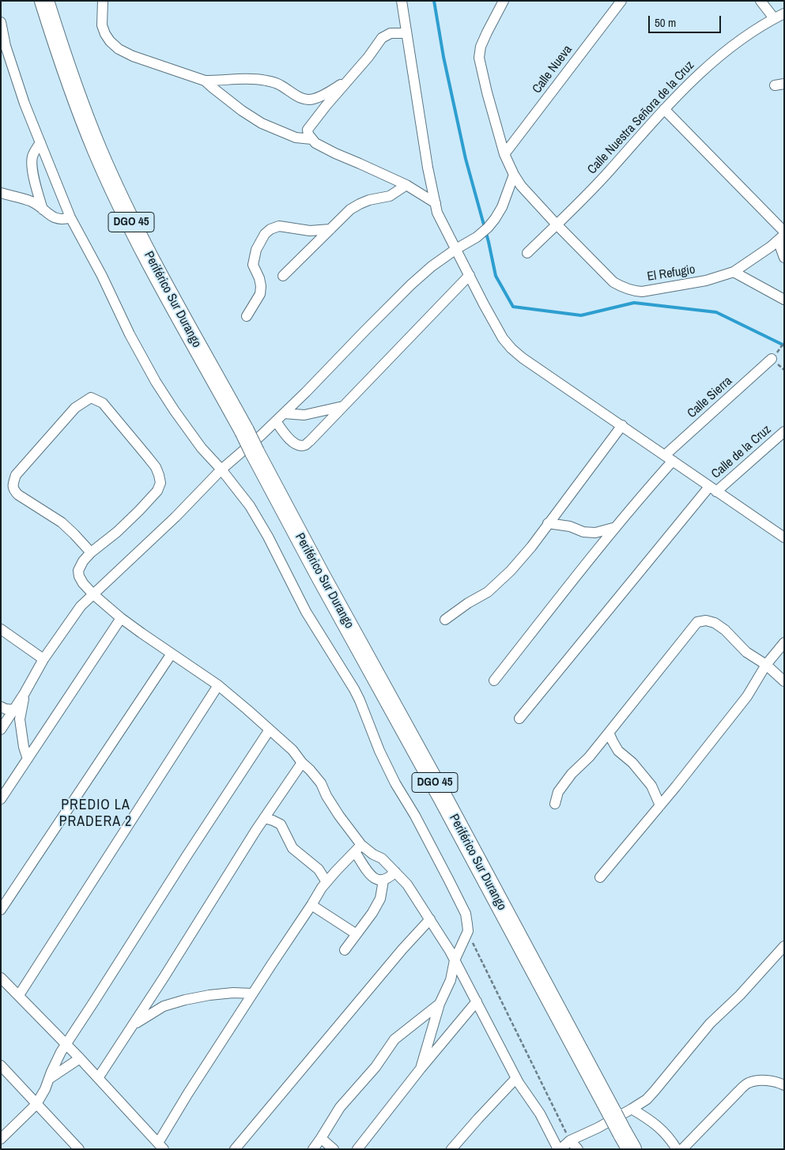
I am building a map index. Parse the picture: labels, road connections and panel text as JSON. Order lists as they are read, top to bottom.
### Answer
{
  "streets": {
    "highway": ["DGO 45", "Periférico Sur Durango"],
    "street": [
      "Calle Nueva",
      "Calle Nuestra Señora de la Cruz",
      "El Refugio",
      "Calle Sierra",
      "Calle de la Cruz"
    ]
  },
  "crossings": [
    ["Calle Nueva", "El Refugio"],
    ["Calle Nuestra Señora de la Cruz", "El Refugio"]
  ],
  "districts": ["PREDIO LA PRADERA 2"],
  "scale_bar": "50 m"
}
